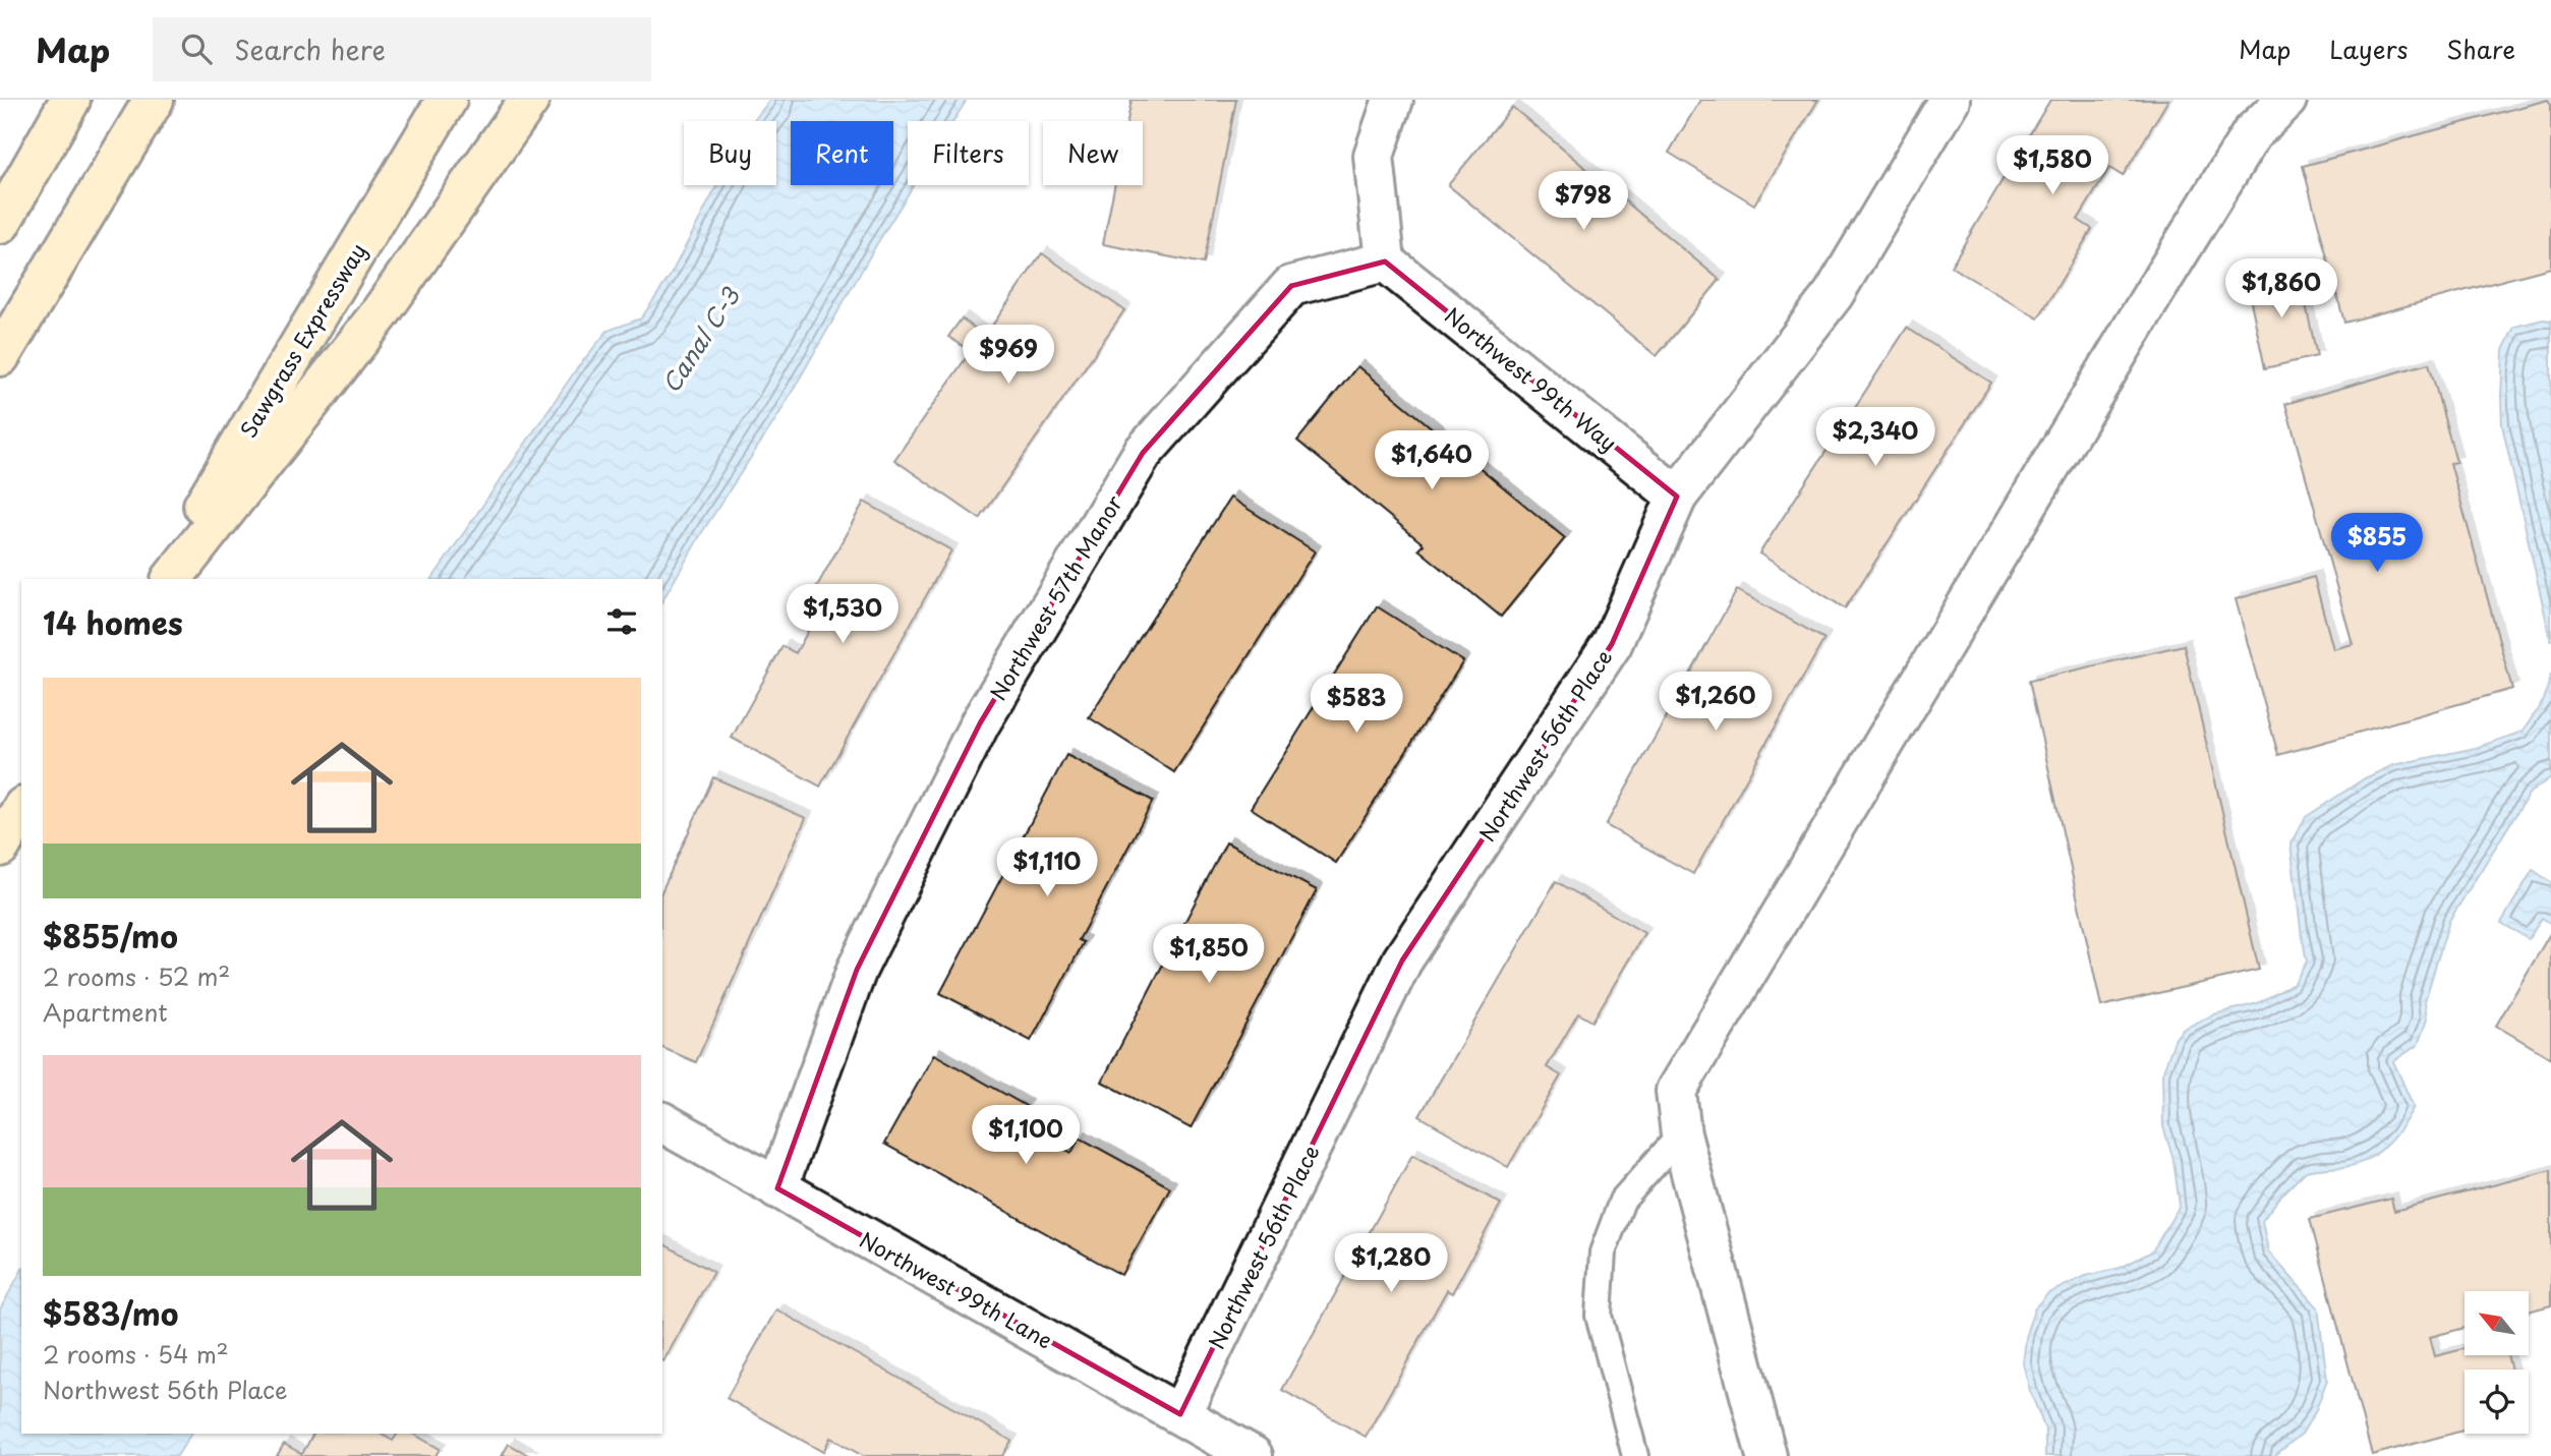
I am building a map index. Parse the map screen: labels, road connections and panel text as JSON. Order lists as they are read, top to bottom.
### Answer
{
  "streets": {
    "highway": ["Sawgrass Expressway"],
    "street": [
      "Northwest 99th Way",
      "Northwest 57th Manor",
      "Northwest 56th Place",
      "Northwest 99th Lane"
    ]
  },
  "crossings": [
    ["Northwest 99th Way", "Northwest 57th Manor"],
    ["Northwest 99th Way", "Northwest 56th Place"],
    ["Northwest 57th Manor", "Northwest 99th Lane"],
    ["Northwest 56th Place", "Northwest 99th Lane"]
  ],
  "water": ["Canal C-3"],
  "north": "top left",
  "page": {
    "header": "Map",
    "search": "Search here",
    "nav": ["Map", "Layers", "Share"],
    "chip": [
      "Buy",
      "Rent",
      "Filters",
      "New"
    ],
    "price": [
      "$1,580",
      "$798",
      "$1,860",
      "$969",
      "$2,340",
      "$1,640",
      "$855",
      "$1,530",
      "$1,260",
      "$583",
      "$1,110",
      "$1,850",
      "$1,100",
      "$1,280"
    ],
    "heading": "14 homes",
    "list": [
      {
        "name": "$855/mo",
        "note": "2 rooms · 52 m² · Apartment"
      },
      {
        "name": "$583/mo",
        "note": "2 rooms · 54 m² · Northwest 56th Place"
      }
    ]
  }
}
